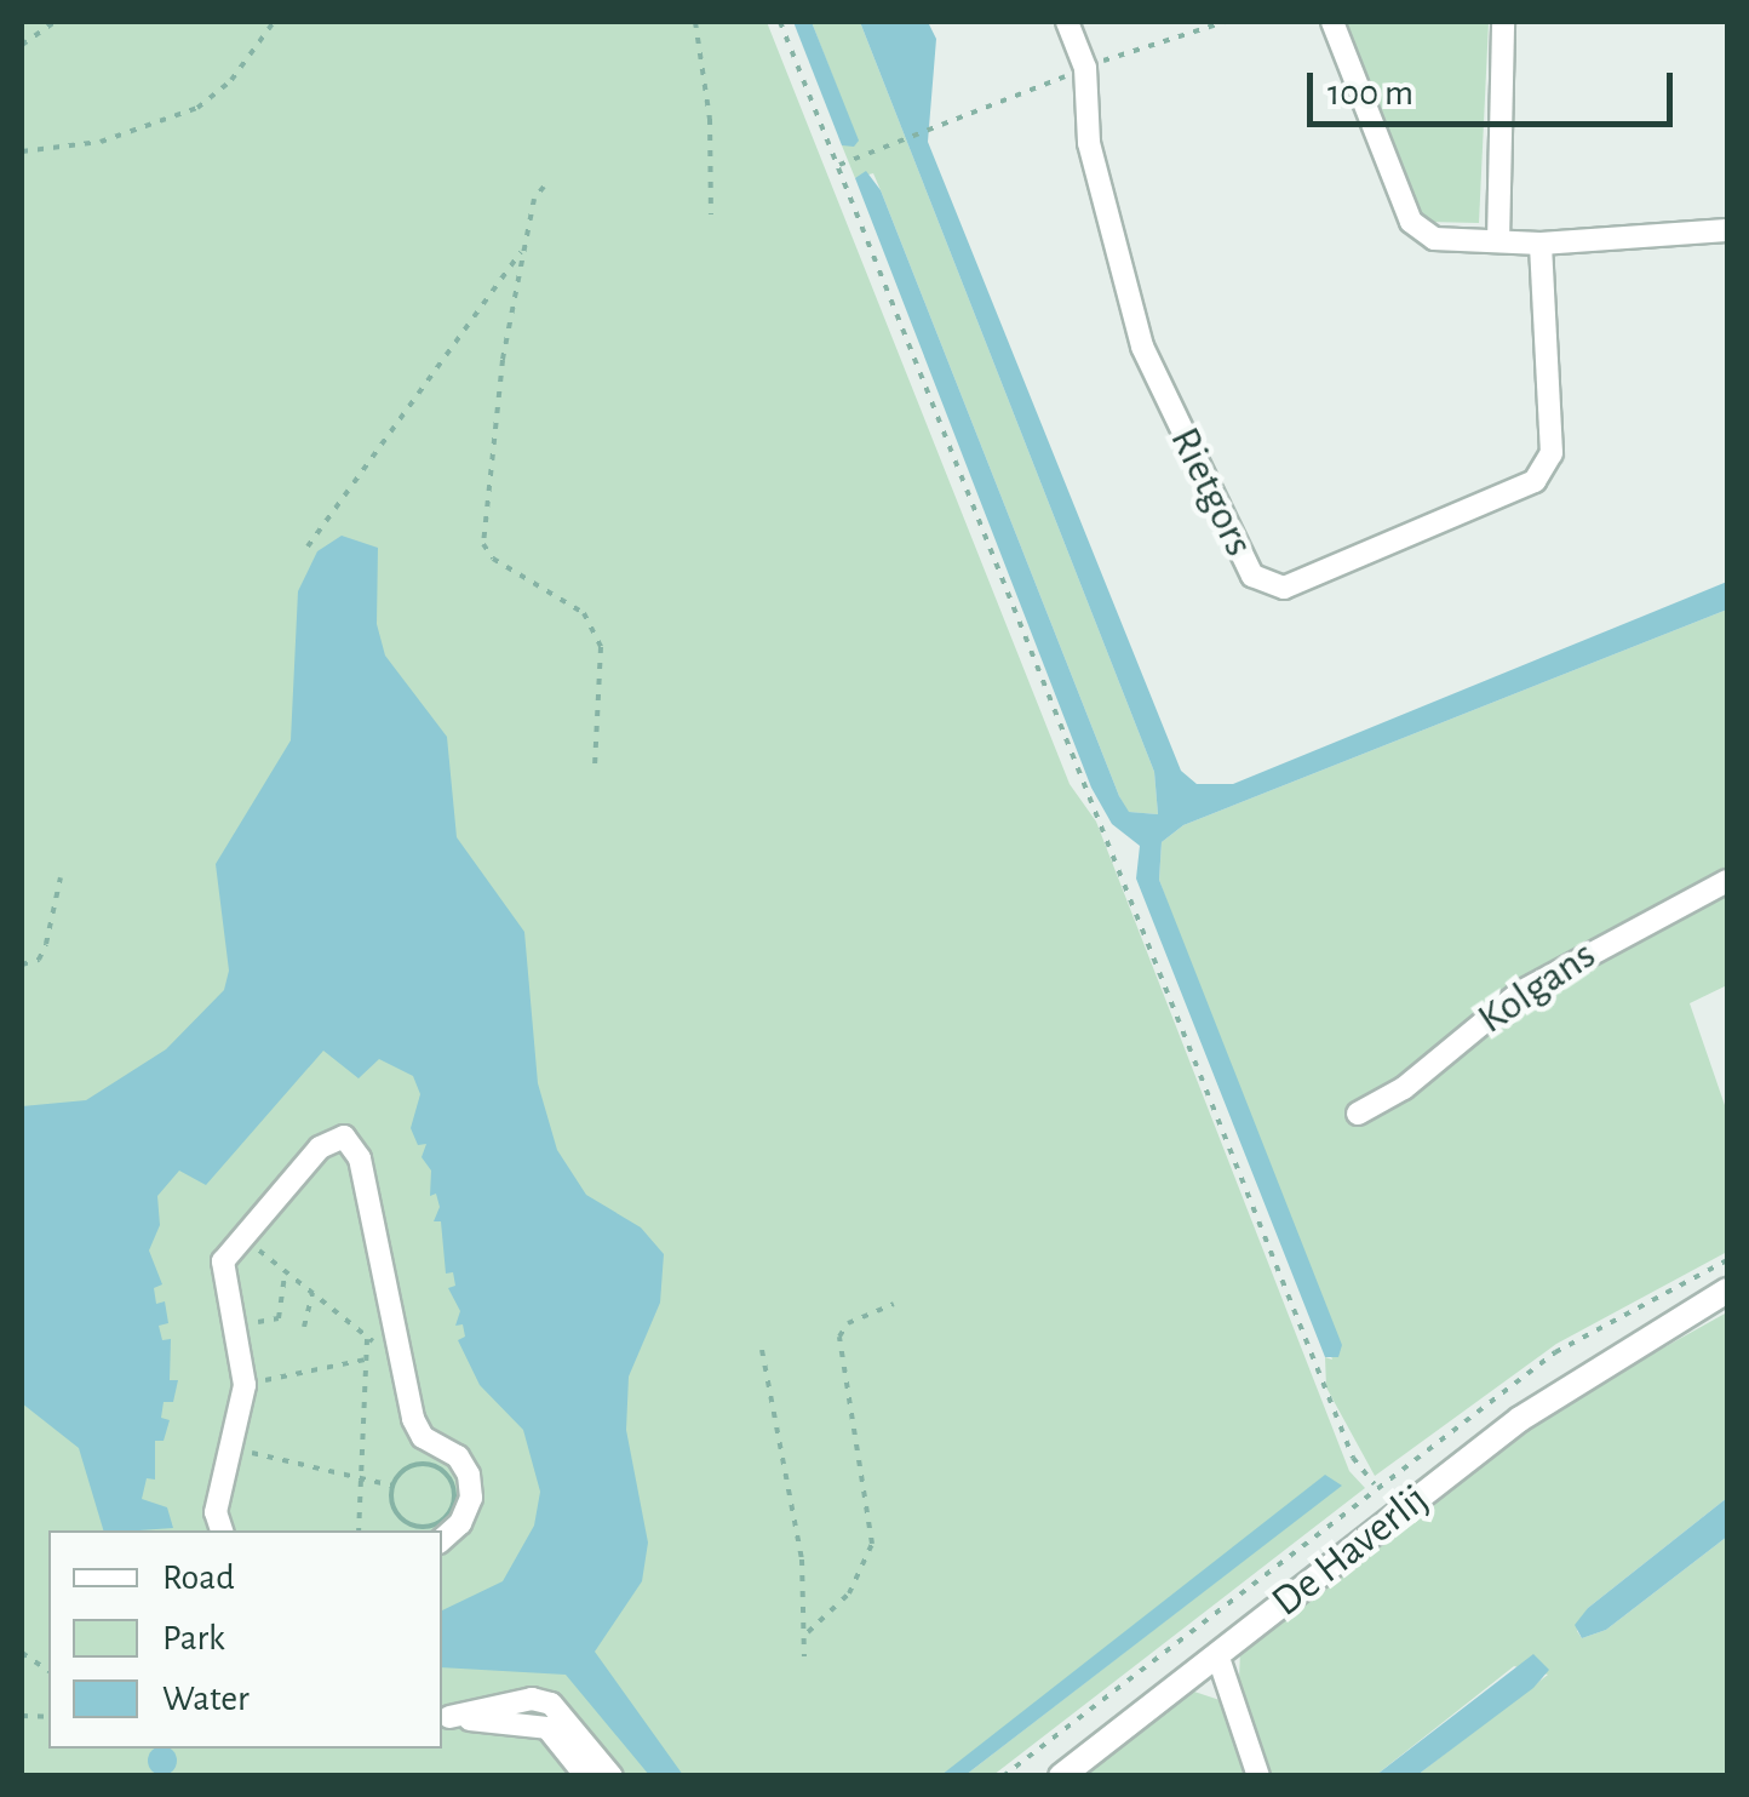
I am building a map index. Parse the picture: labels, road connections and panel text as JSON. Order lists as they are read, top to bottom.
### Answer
{
  "streets": {
    "street": ["Rietgors", "Kolgans", "De Haverlij"]
  },
  "legend": ["Road", "Park", "Water"],
  "scale_bar": "100 m"
}
